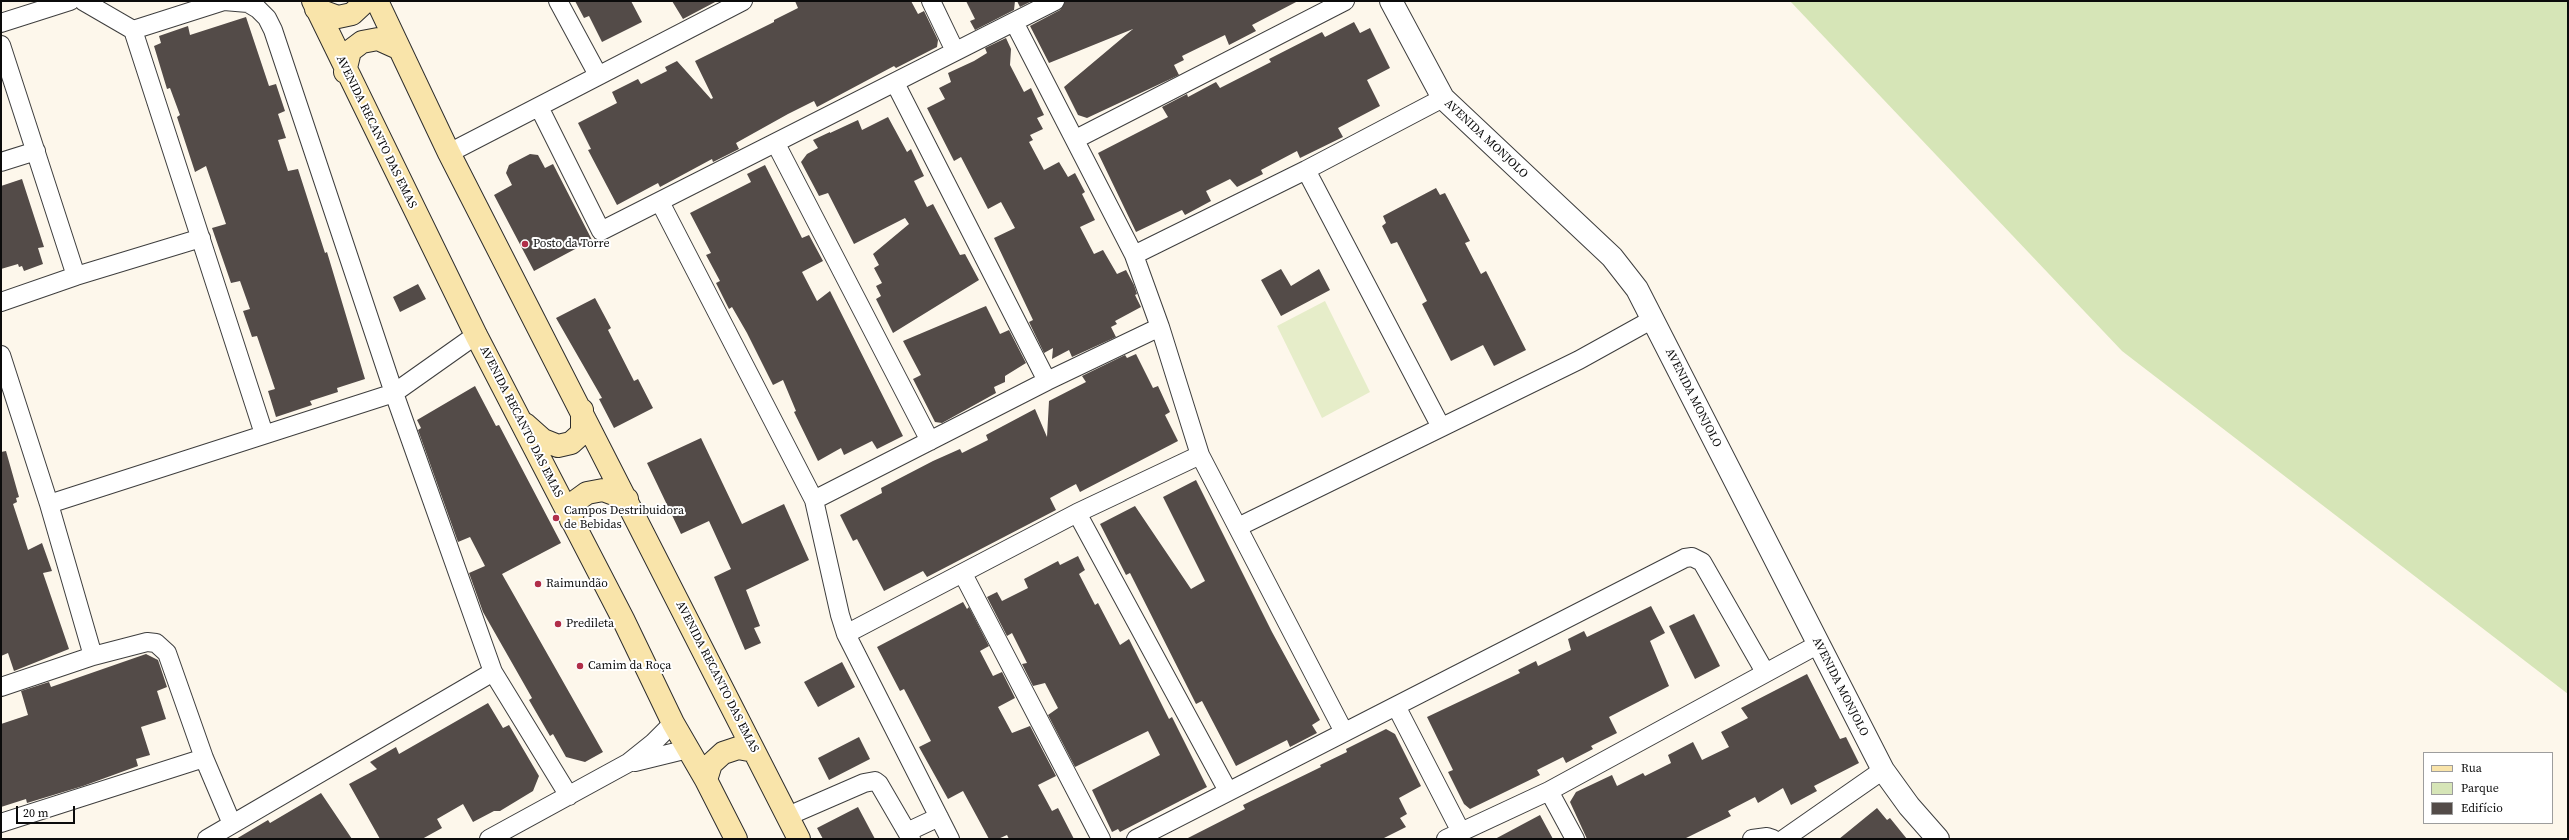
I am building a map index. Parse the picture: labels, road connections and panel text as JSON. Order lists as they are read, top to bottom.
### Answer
{
  "streets": {
    "main road": ["AVENIDA RECANTO DAS EMAS"],
    "street": ["AVENIDA MONJOLO"]
  },
  "places": [
    "Posto da Torre",
    "Campos Destribuidora de Bebidas",
    "Raimundão",
    "Predileta",
    "Camim da Roça"
  ],
  "legend": ["Rua", "Parque", "Edifício"],
  "scale_bar": "20 m"
}
